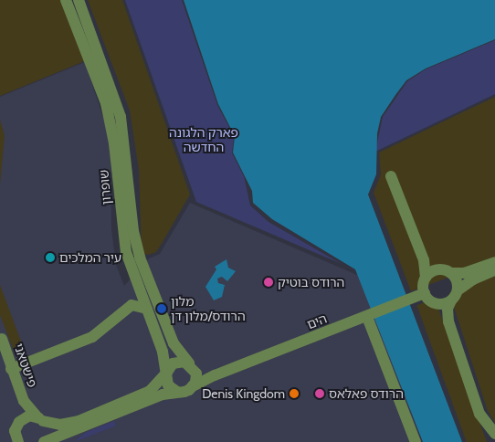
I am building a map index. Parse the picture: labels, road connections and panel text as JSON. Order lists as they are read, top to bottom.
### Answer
{
  "streets": {
    "street": ["שופרון", "הים", "פישטאני"]
  },
  "crossings": [
    ["שופרון", "הים"]
  ],
  "parks": ["פארק הלגונה החדשה"],
  "places": [
    "עיר המלכים",
    "הרודס בוטיק",
    "מלון הרודס/מלון דן",
    "Denis Kingdom",
    "הרודס פאלאס"
  ]
}
